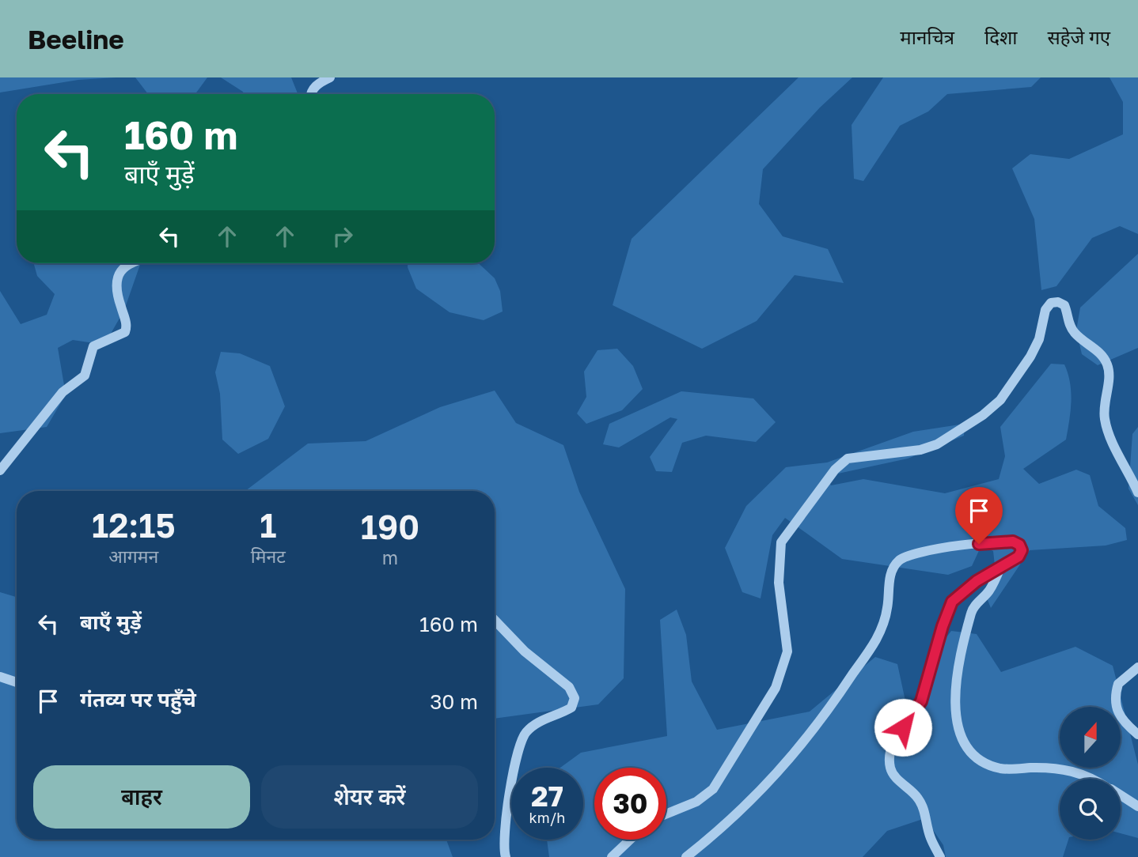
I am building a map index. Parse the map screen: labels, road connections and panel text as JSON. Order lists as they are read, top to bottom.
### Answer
{
  "north": "top",
  "page": {
    "header": "Beeline",
    "nav": ["मानचित्र", "दिशा", "सहेजे गए"],
    "turn": ["160 m", "बाएँ मुड़ें"],
    "eta": [
      "12:15",
      "आगमन",
      "1",
      "मिनट",
      "190",
      "m"
    ],
    "list": [
      {
        "name": "बाएँ मुड़ें",
        "value": "160 m"
      },
      {
        "name": "गंतव्य पर पहुँचे",
        "value": "30 m"
      }
    ],
    "buttons": ["बाहर", "शेयर करें"],
    "speed": "27 km/h",
    "limit": "30"
  }
}
